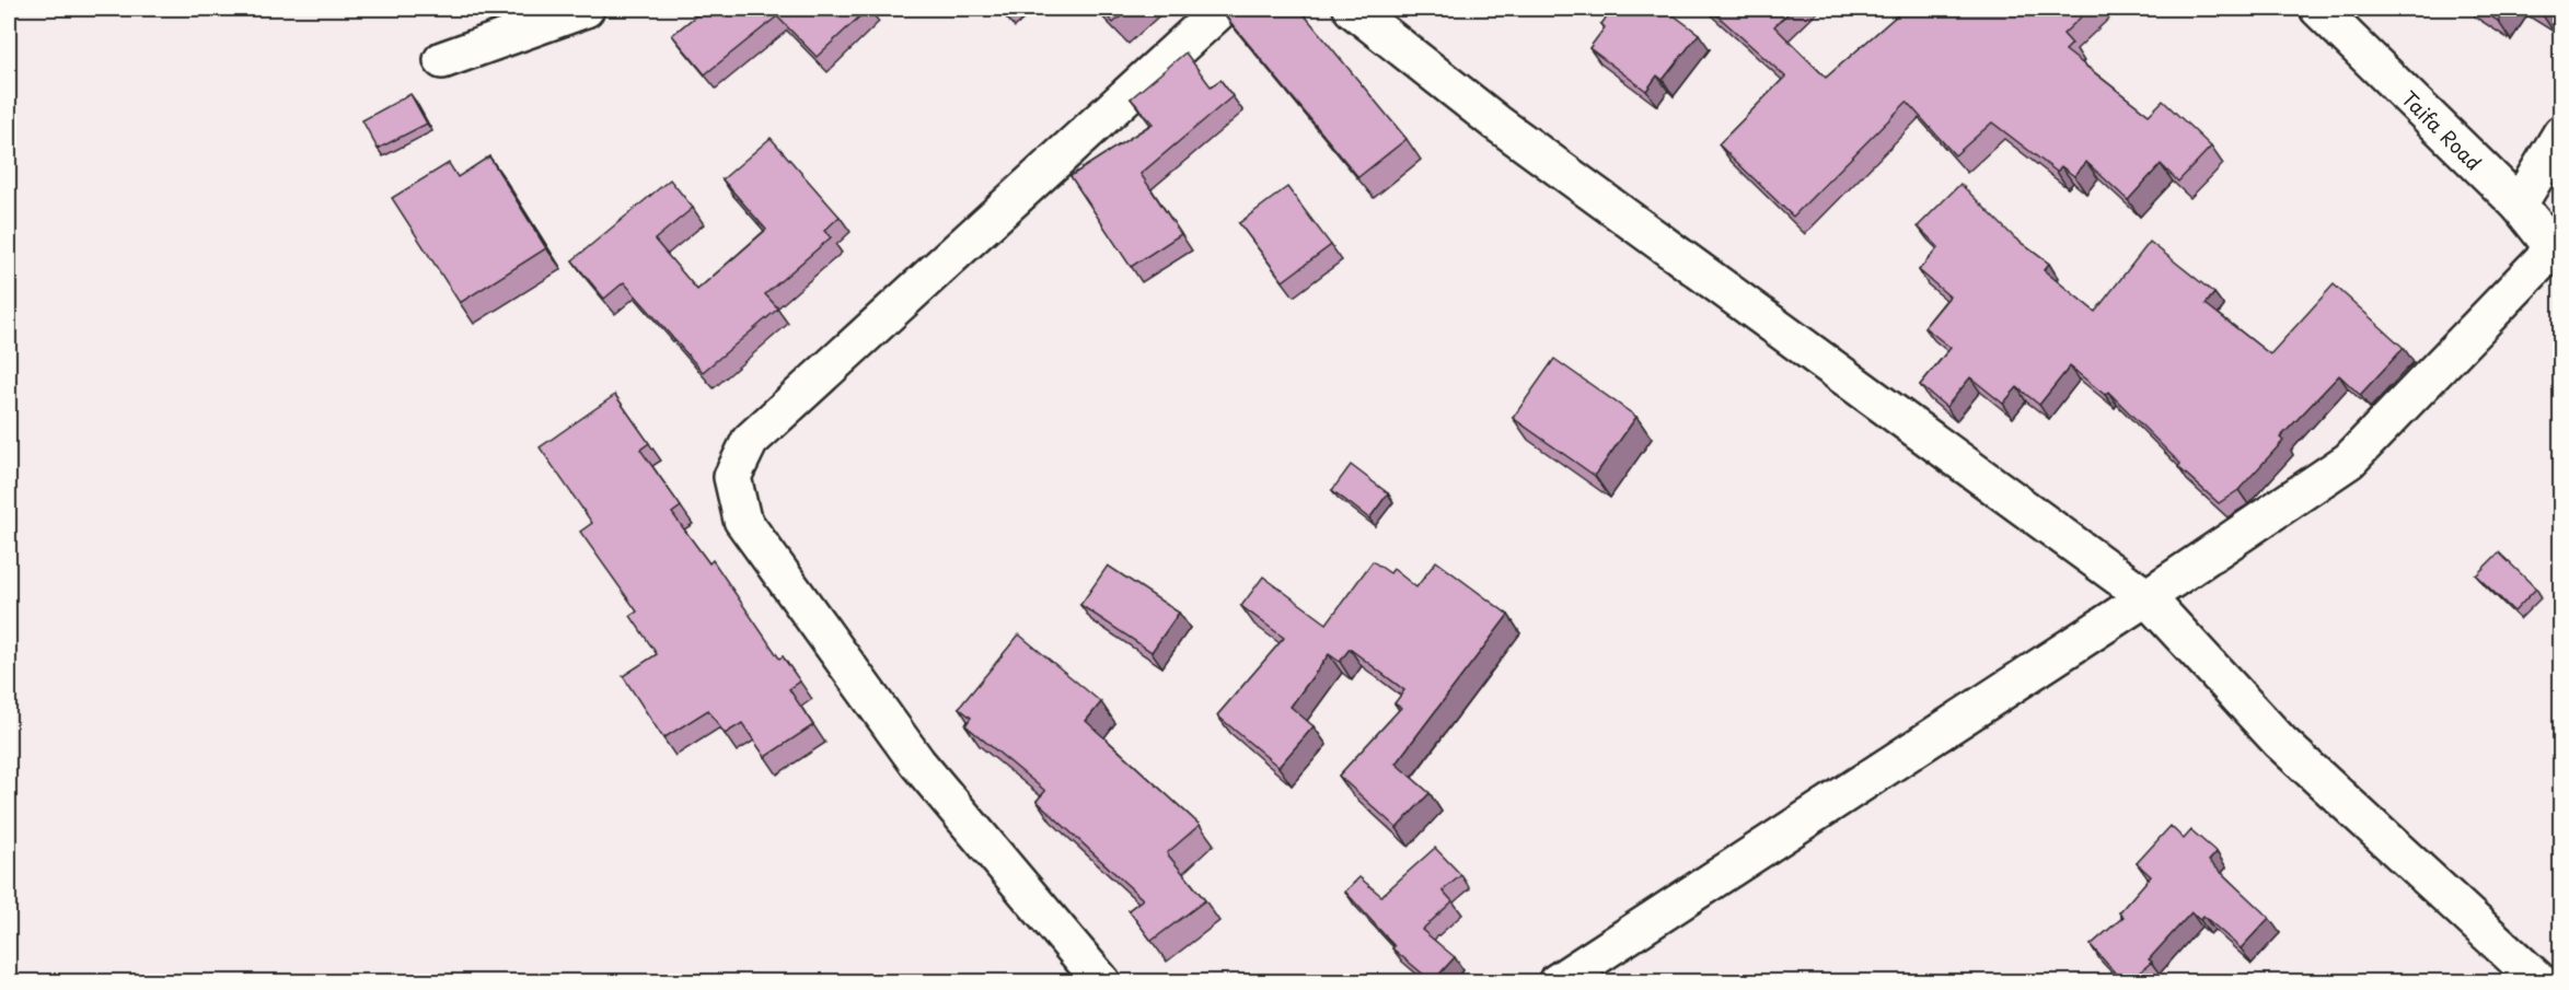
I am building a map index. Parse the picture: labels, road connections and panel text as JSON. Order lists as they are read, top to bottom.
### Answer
{
  "streets": {
    "main road": ["Taifa Road"]
  }
}
